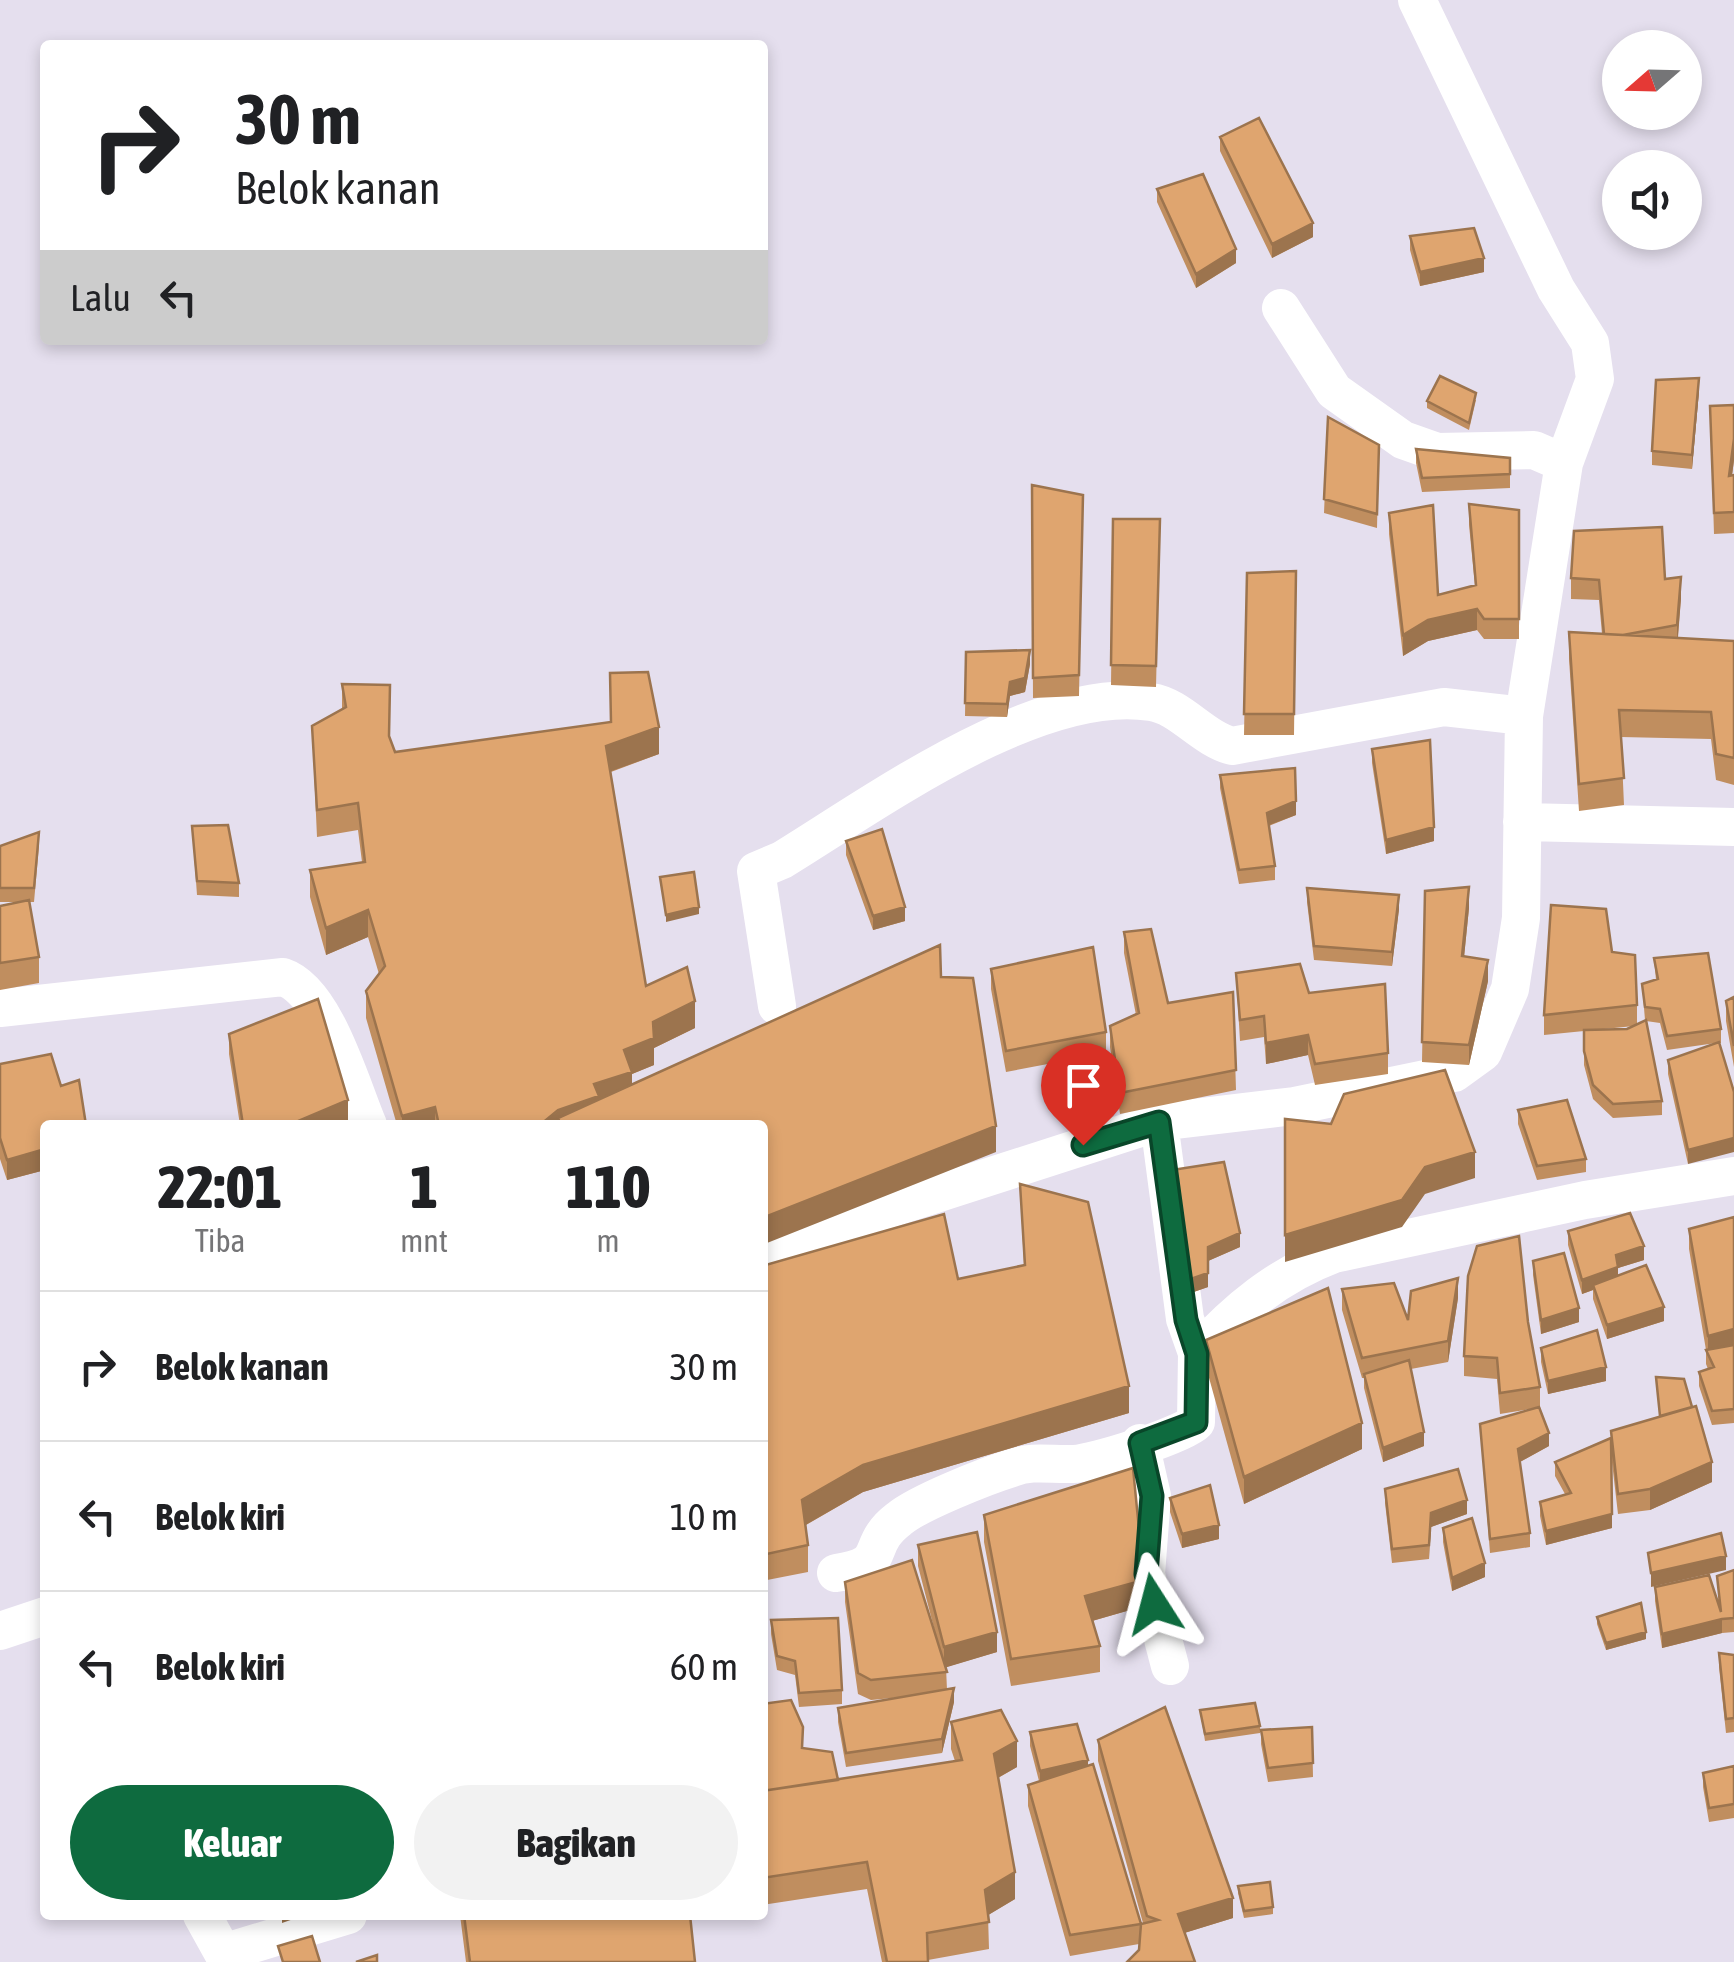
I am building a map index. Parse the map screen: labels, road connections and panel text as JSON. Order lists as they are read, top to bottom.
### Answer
{
  "north": "left",
  "page": {
    "turn": ["30 m", "Belok kanan"],
    "then": "Lalu",
    "eta": [
      "22:01",
      "Tiba",
      "1",
      "mnt",
      "110",
      "m"
    ],
    "list": [
      {
        "name": "Belok kanan",
        "value": "30 m"
      },
      {
        "name": "Belok kiri",
        "value": "10 m"
      },
      {
        "name": "Belok kiri",
        "value": "60 m"
      }
    ],
    "buttons": ["Keluar", "Bagikan"]
  }
}
